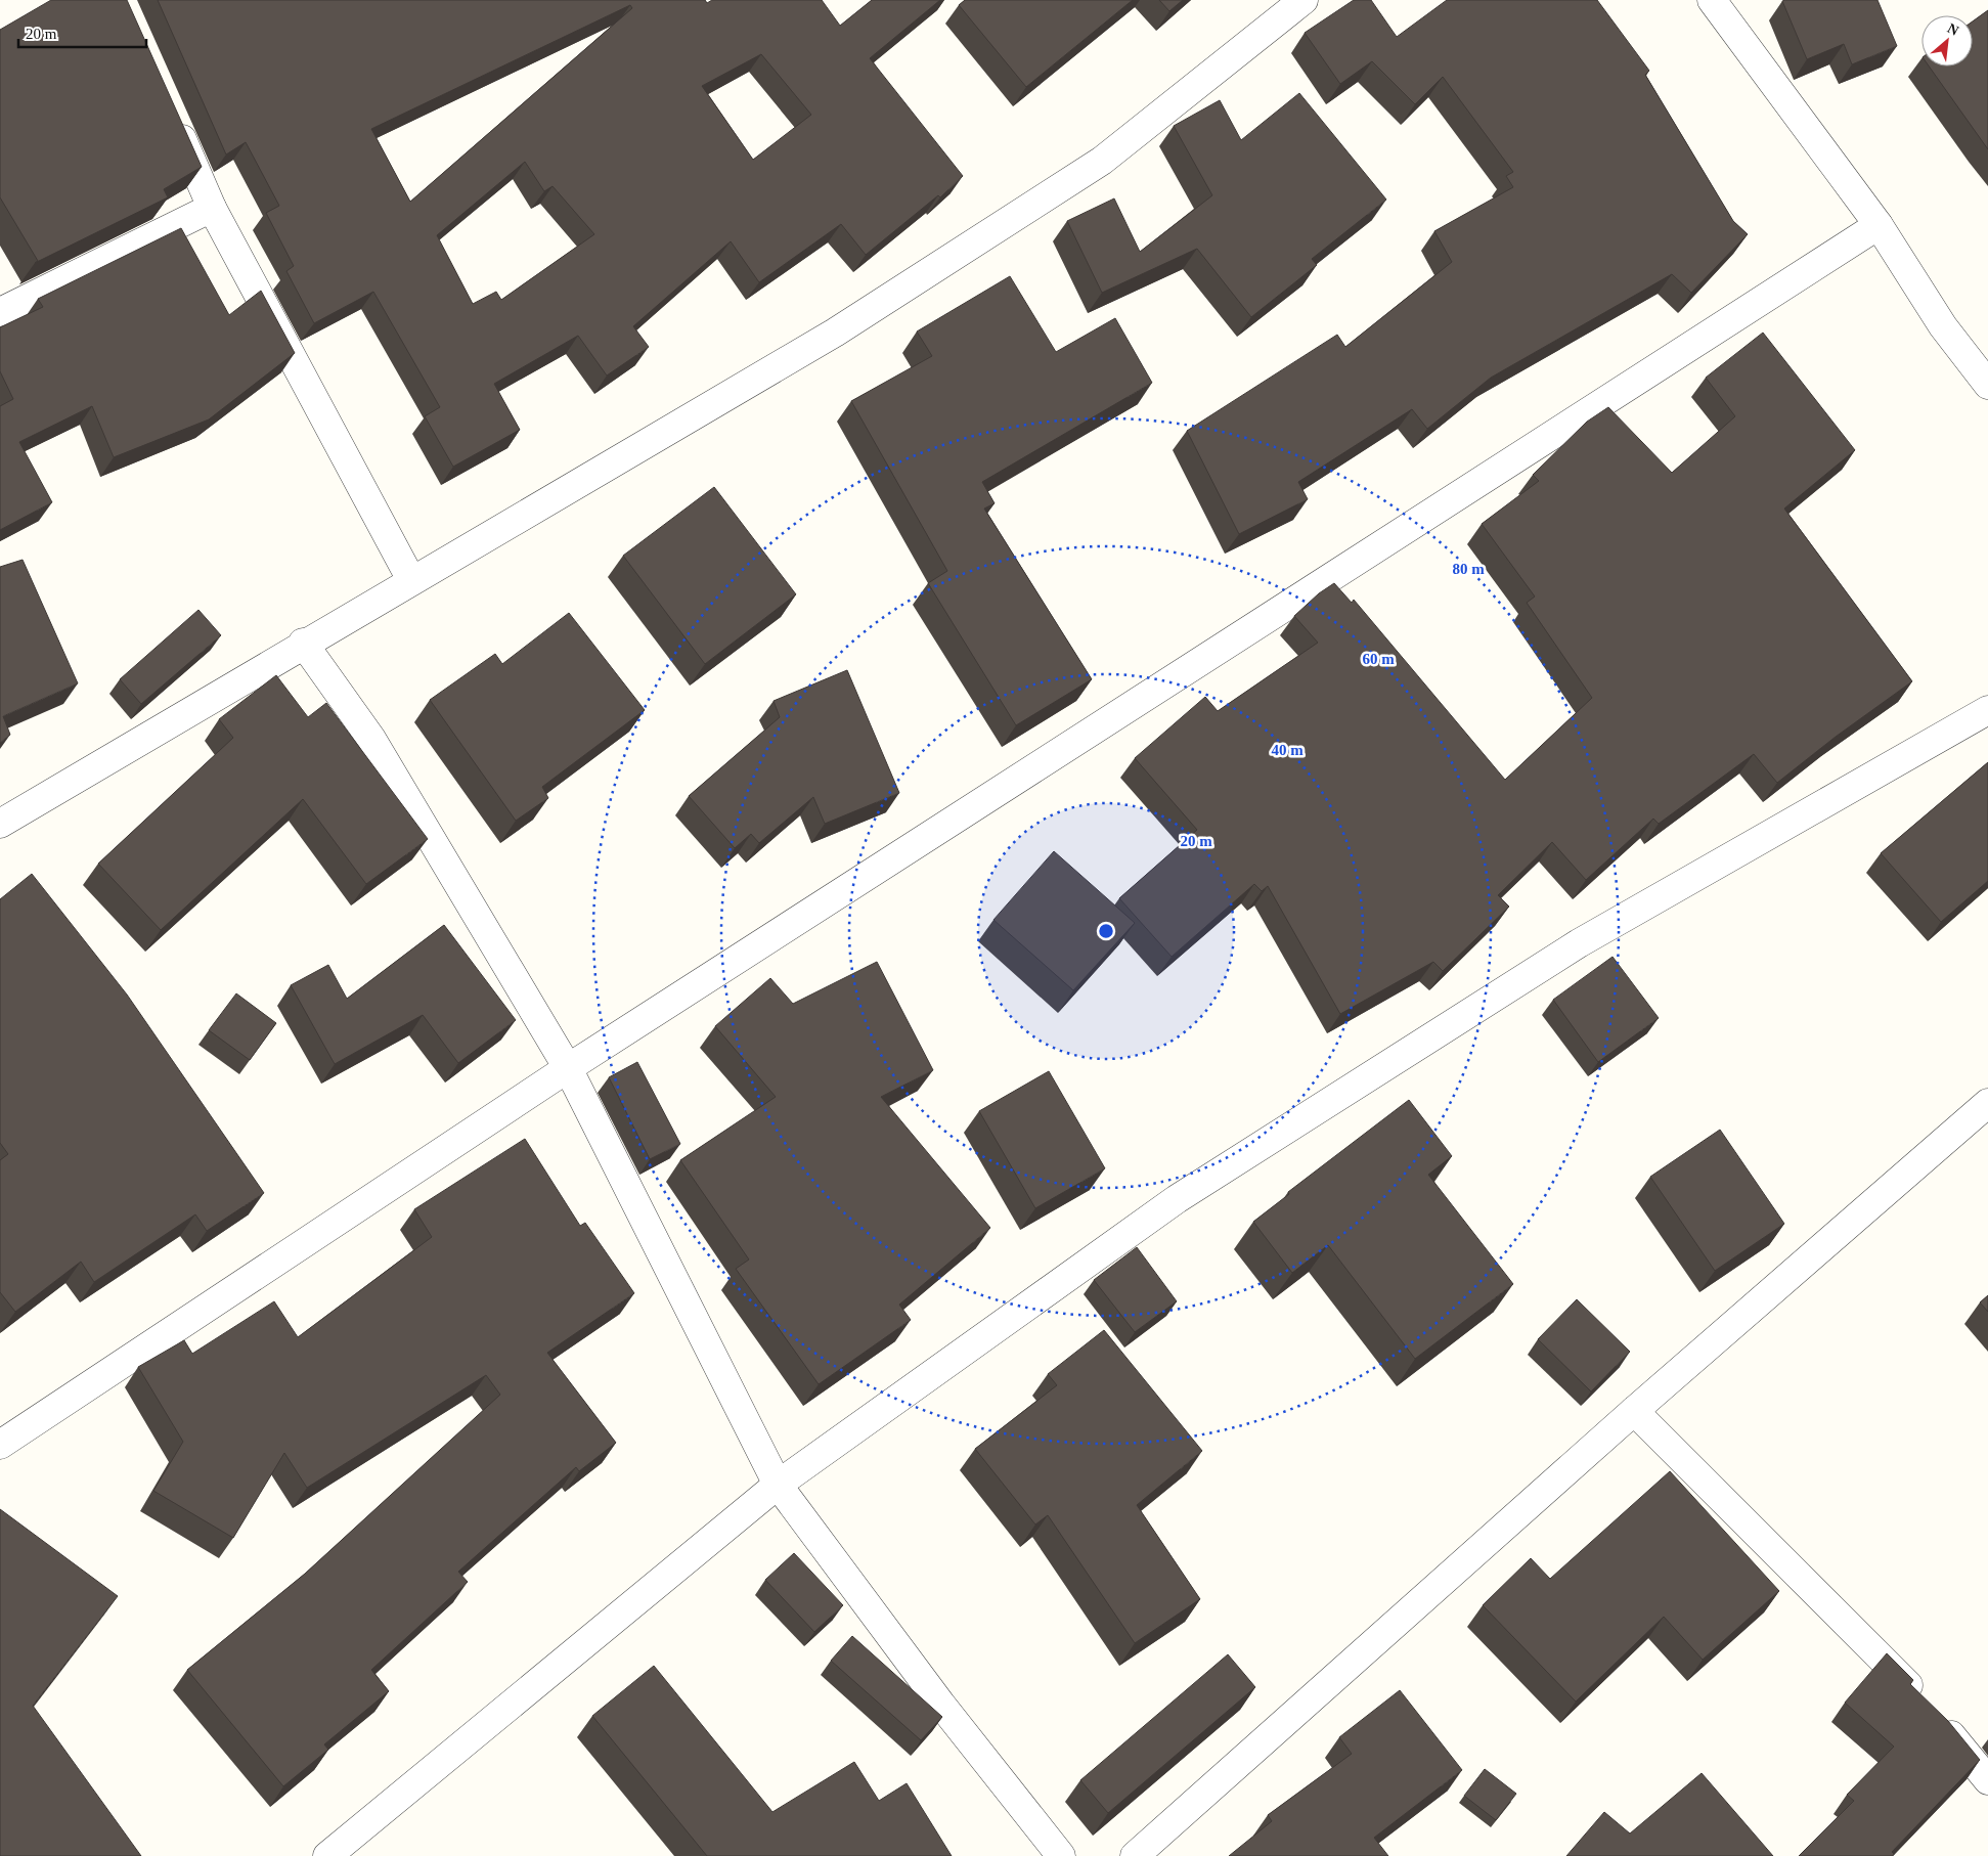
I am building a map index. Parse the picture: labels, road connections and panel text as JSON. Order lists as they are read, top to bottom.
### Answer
{
  "scale_bar": "20 m",
  "north": "top right",
  "rings": [
    "80 m",
    "60 m",
    "40 m",
    "20 m"
  ]
}
